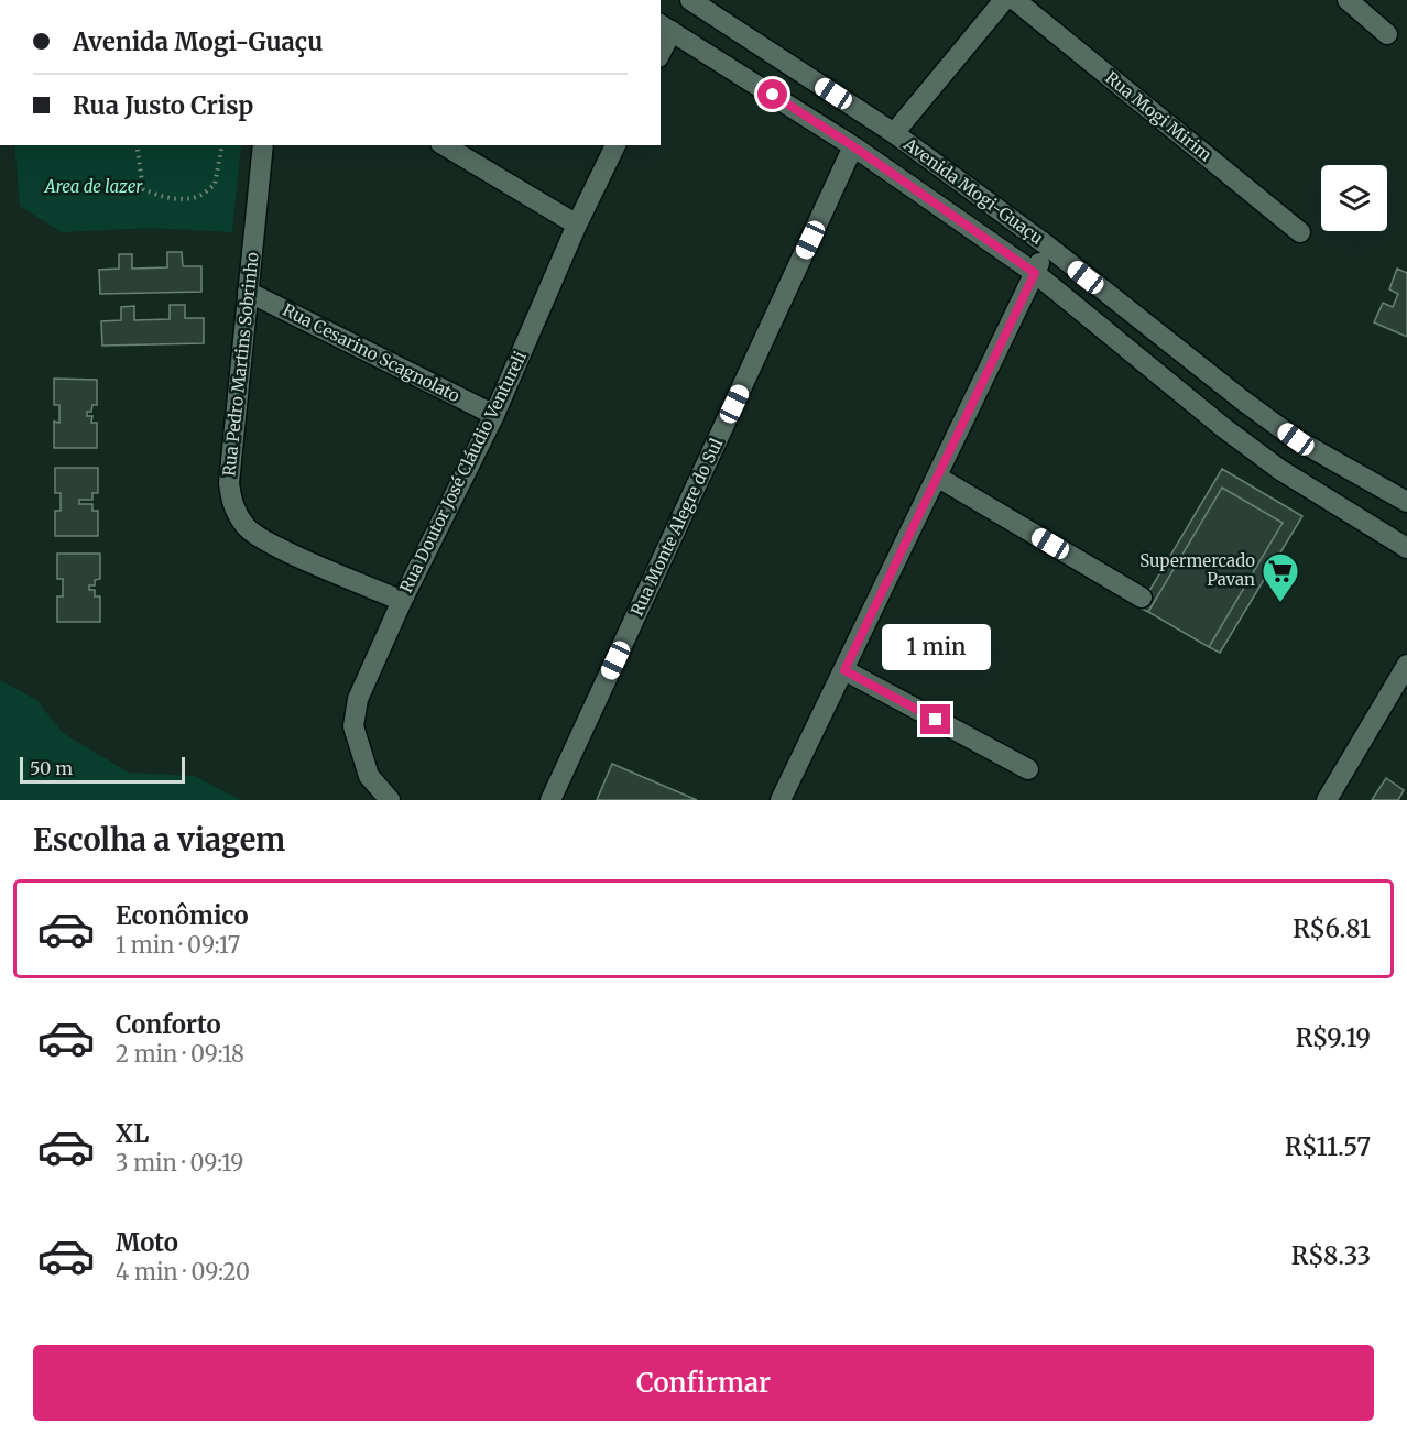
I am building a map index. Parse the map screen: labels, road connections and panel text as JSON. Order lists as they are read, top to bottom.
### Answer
{
  "streets": {
    "street": [
      "Rua Mogi Mirim",
      "Avenida Mogi-Guaçu",
      "Rua Cesarino Scagnolato",
      "Rua Pedro Martins Sobrinho",
      "Rua Doutor José Cláudio Ventureli",
      "Rua Monte Alegre do Sul"
    ]
  },
  "crossings": [
    ["Avenida Mogi-Guaçu", "Rua Monte Alegre do Sul"],
    ["Rua Cesarino Scagnolato", "Rua Pedro Martins Sobrinho"],
    ["Rua Cesarino Scagnolato", "Rua Doutor José Cláudio Ventureli"],
    ["Rua Pedro Martins Sobrinho", "Rua Doutor José Cláudio Ventureli"]
  ],
  "parks": ["Area de lazer"],
  "places": {
    "supermarket": ["Supermercado Pavan"]
  },
  "scale_bar": "50 m",
  "page": {
    "banner": ["Avenida Mogi-Guaçu", "Rua Justo Crisp"],
    "bubble": "1 min",
    "scale": "50 m",
    "heading": "Escolha a viagem",
    "list": [
      {
        "name": "Econômico",
        "note": "1 min · 09:17",
        "value": "R$6.81"
      },
      {
        "name": "Conforto",
        "note": "2 min · 09:18",
        "value": "R$9.19"
      },
      {
        "name": "XL",
        "note": "3 min · 09:19",
        "value": "R$11.57"
      },
      {
        "name": "Moto",
        "note": "4 min · 09:20",
        "value": "R$8.33"
      }
    ],
    "buttons": "Confirmar"
  }
}
